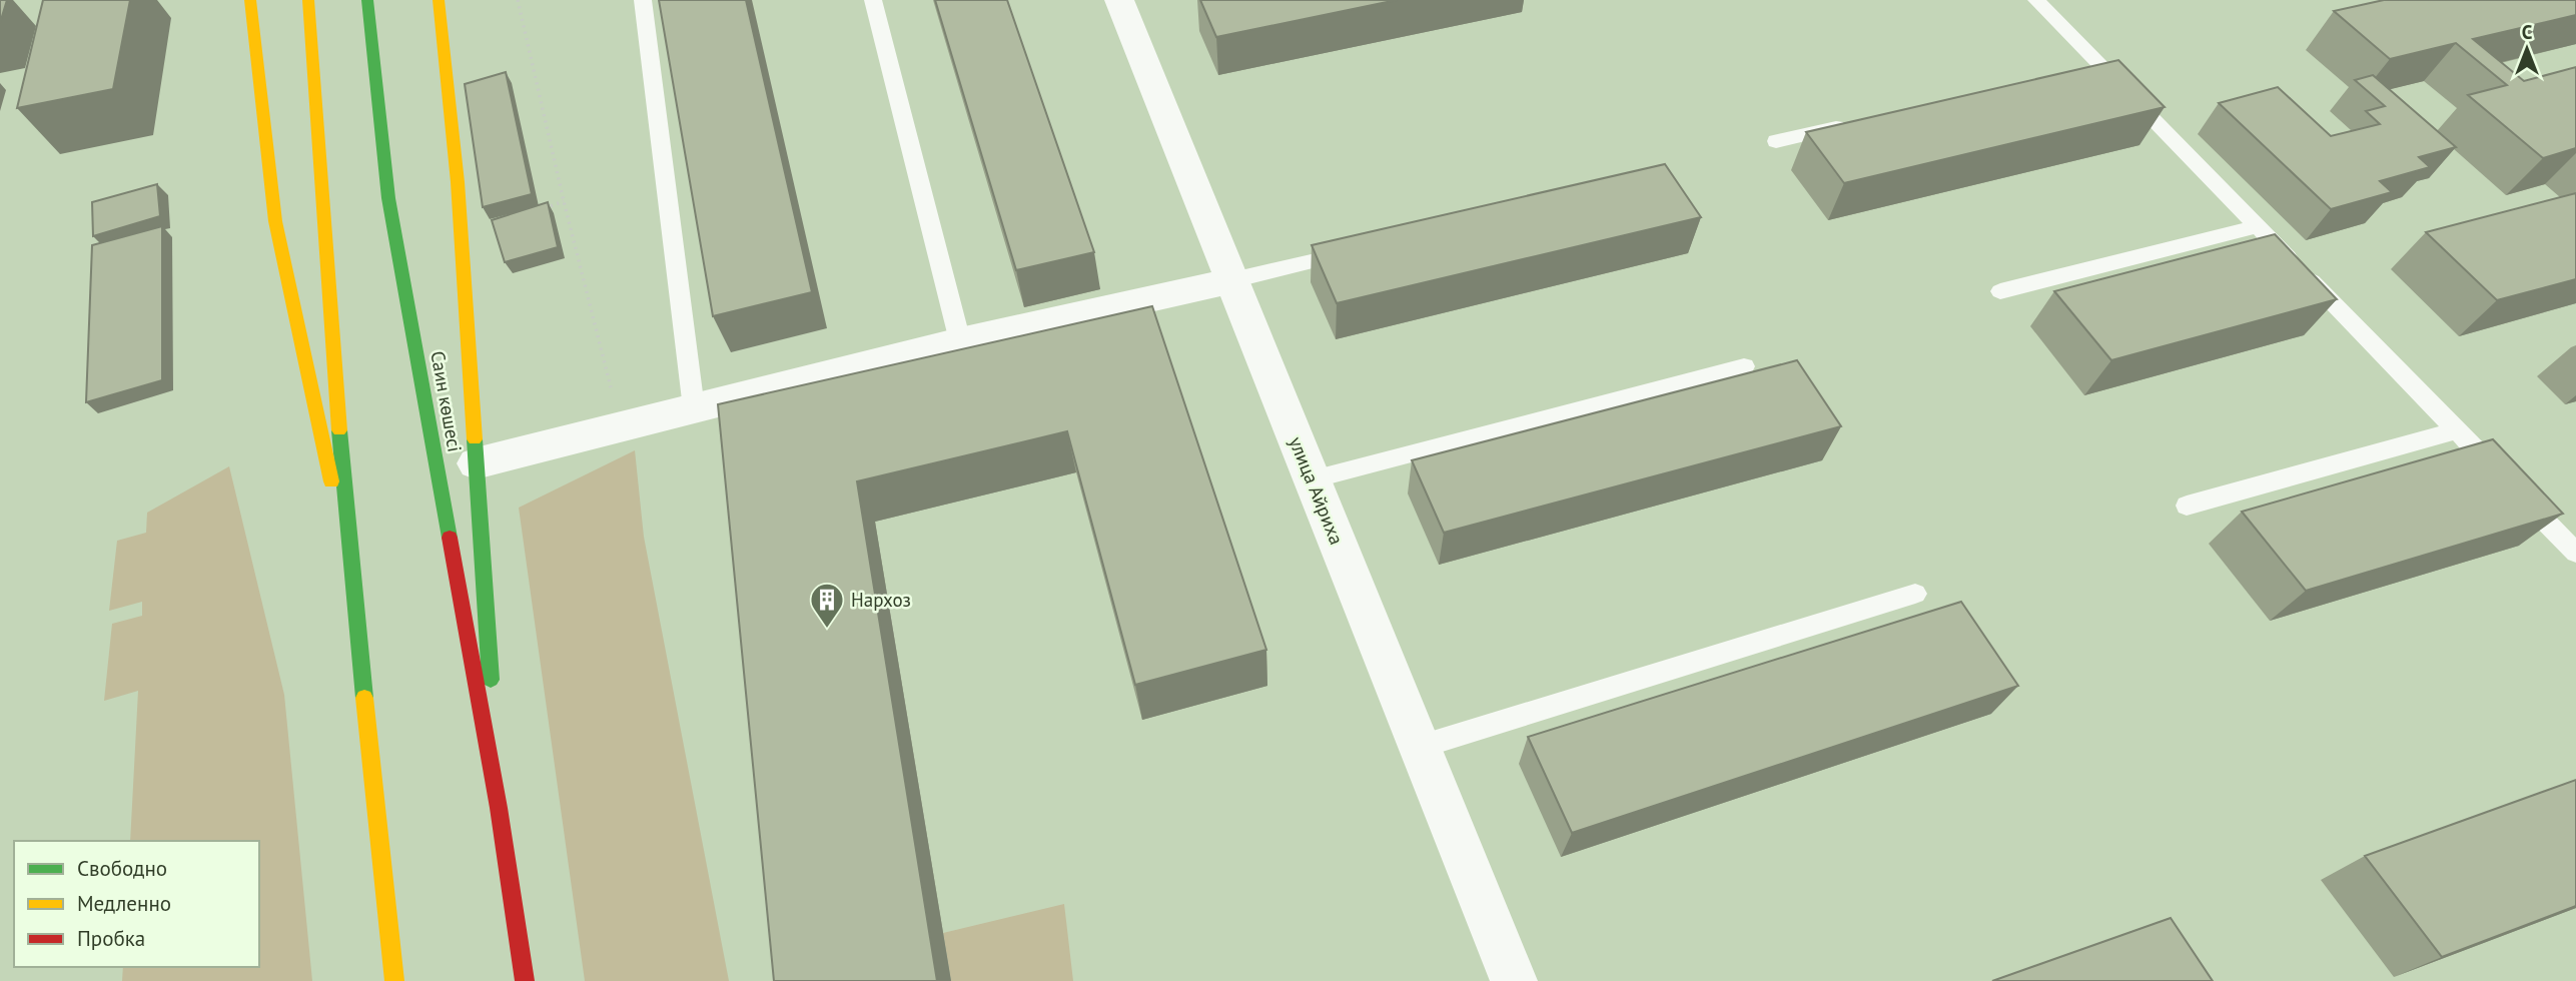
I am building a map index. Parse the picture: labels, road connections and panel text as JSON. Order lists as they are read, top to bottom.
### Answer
{
  "streets": {
    "main road": ["Саин көшесі"],
    "street": ["улица Айриха"]
  },
  "places": {
    "building": ["Нархоз"]
  },
  "legend": ["Свободно", "Медленно", "Пробка"],
  "north": "top"
}
